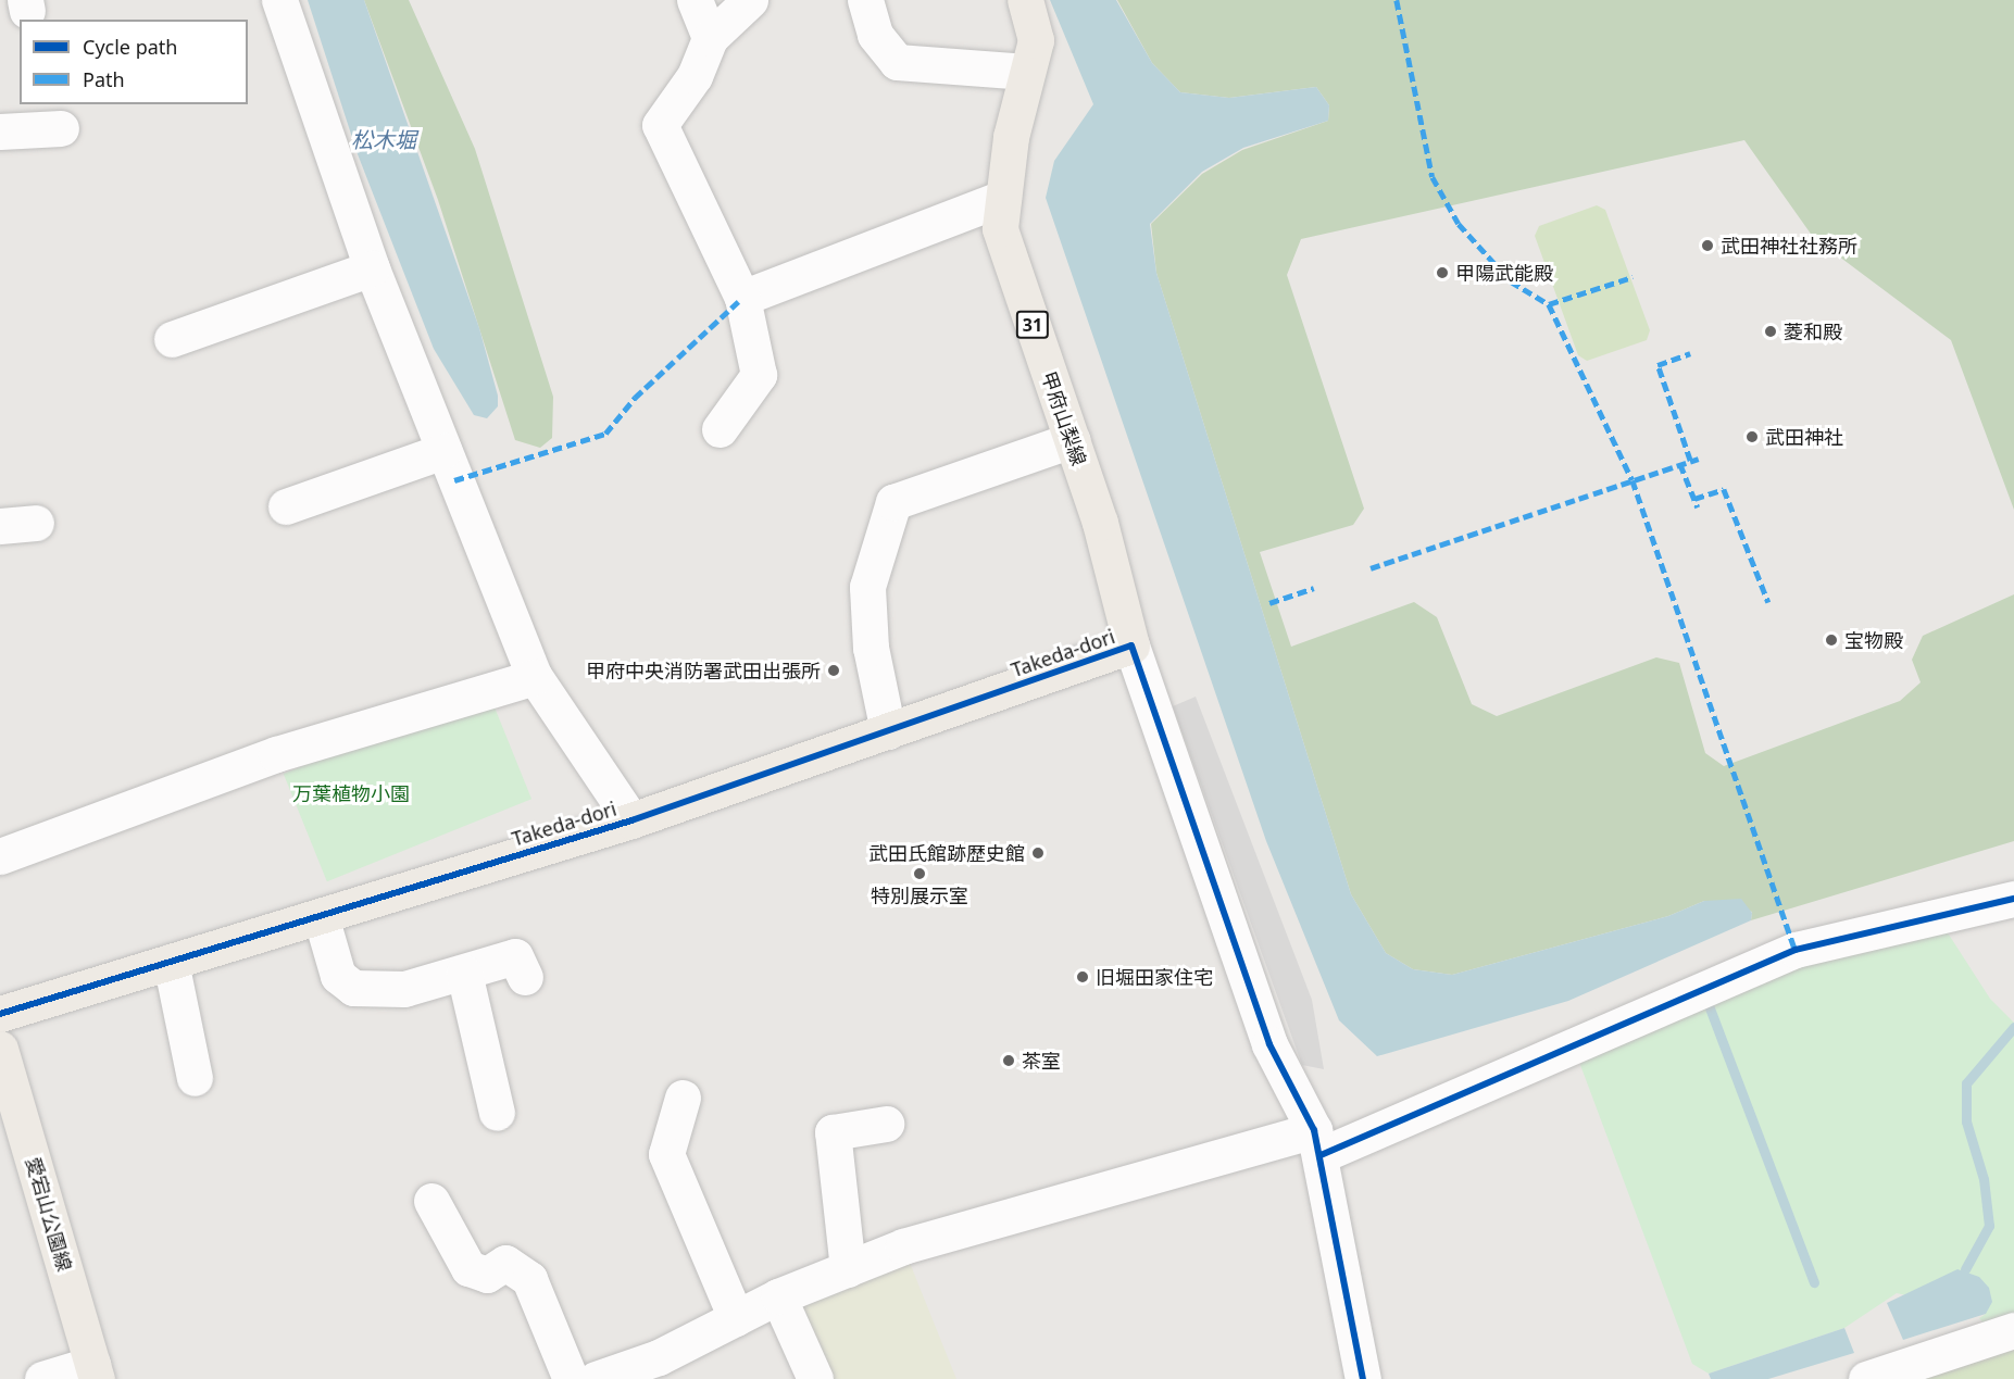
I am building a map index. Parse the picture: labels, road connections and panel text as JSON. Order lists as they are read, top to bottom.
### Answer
{
  "streets": {
    "main road": [
      "31",
      "甲府山梨線",
      "Takeda-dori",
      "愛宕山公園線"
    ]
  },
  "crossings": [
    ["甲府山梨線", "Takeda-dori"]
  ],
  "water": ["松木堀"],
  "parks": ["万葉植物小園"],
  "places": [
    "武田神社社務所",
    "甲陽武能殿",
    "菱和殿",
    "武田神社",
    "宝物殿",
    "甲府中央消防署武田出張所",
    "武田氏館跡歴史館",
    "特別展示室",
    "旧堀田家住宅",
    "茶室"
  ],
  "legend": ["Cycle path", "Path"]
}
